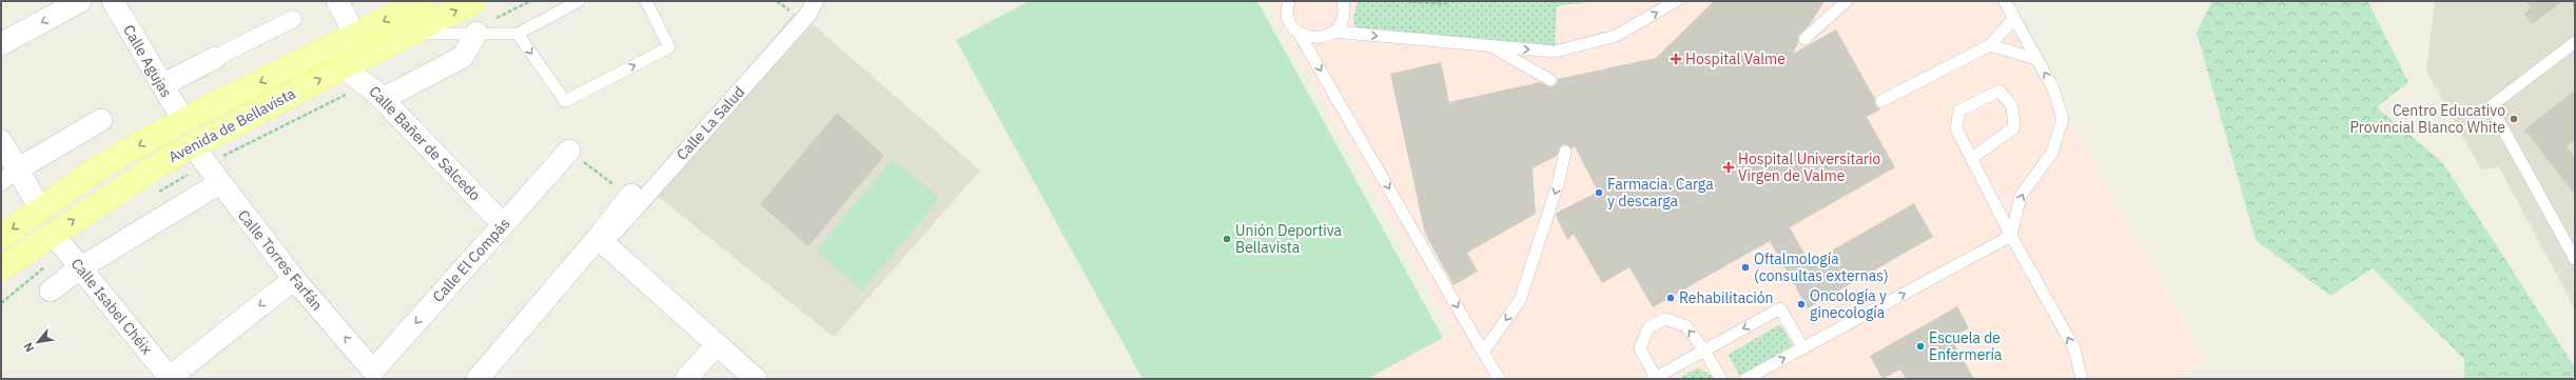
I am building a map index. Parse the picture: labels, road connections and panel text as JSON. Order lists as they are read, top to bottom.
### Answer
{
  "streets": {
    "main road": ["Avenida de Bellavista"],
    "street": [
      "Calle Agujas",
      "Calle La Salud",
      "Calle Bañer de Salcedo",
      "Calle Torres Farfán",
      "Calle El Compás",
      "Calle Isabel Chéix"
    ]
  },
  "crossings": [
    ["Calle Agujas", "Avenida de Bellavista"],
    ["Avenida de Bellavista", "Calle Bañer de Salcedo"],
    ["Avenida de Bellavista", "Calle Torres Farfán"],
    ["Avenida de Bellavista", "Calle Isabel Chéix"],
    ["Calle Bañer de Salcedo", "Calle El Compás"],
    ["Calle Torres Farfán", "Calle El Compás"]
  ],
  "one_way": ["Calle Torres Farfán", "Calle El Compás"],
  "places": {
    "health": ["Hospital Valme", "Hospital Universitario Virgen de Valme"],
    "other": [
      "Centro Educativo Provincial Blanco White",
      "Farmacia. Carga y descarga",
      "Unión Deportiva Bellavista",
      "Oftalmología (consultas externas)",
      "Rehabilitación",
      "Oncología y ginecología",
      "Escuela de Enfermería"
    ]
  },
  "north": "bottom left"
}
